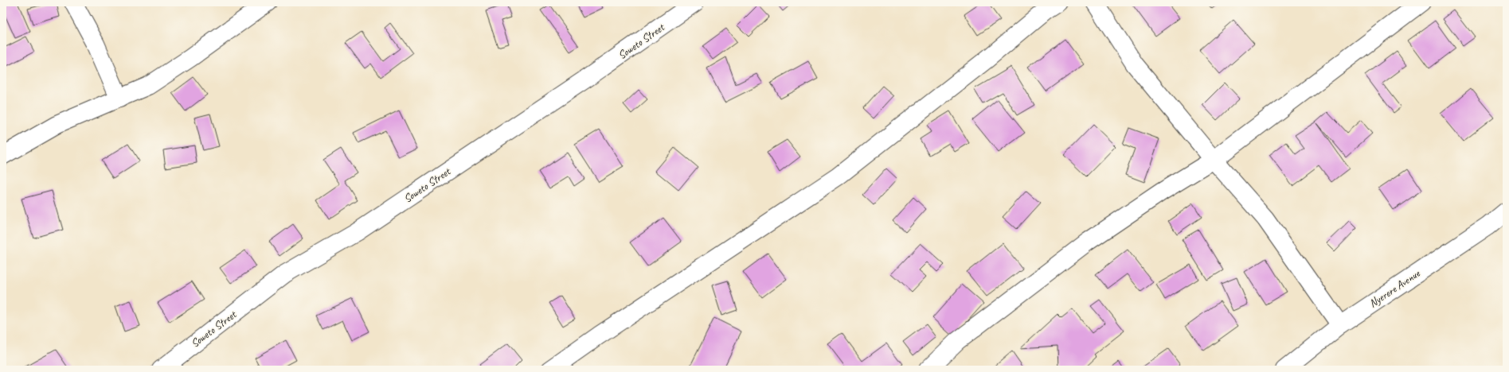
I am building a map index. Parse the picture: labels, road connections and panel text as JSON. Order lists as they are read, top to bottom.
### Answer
{
  "streets": {
    "street": ["Soweto Street", "Nyerere Avenue"]
  }
}
